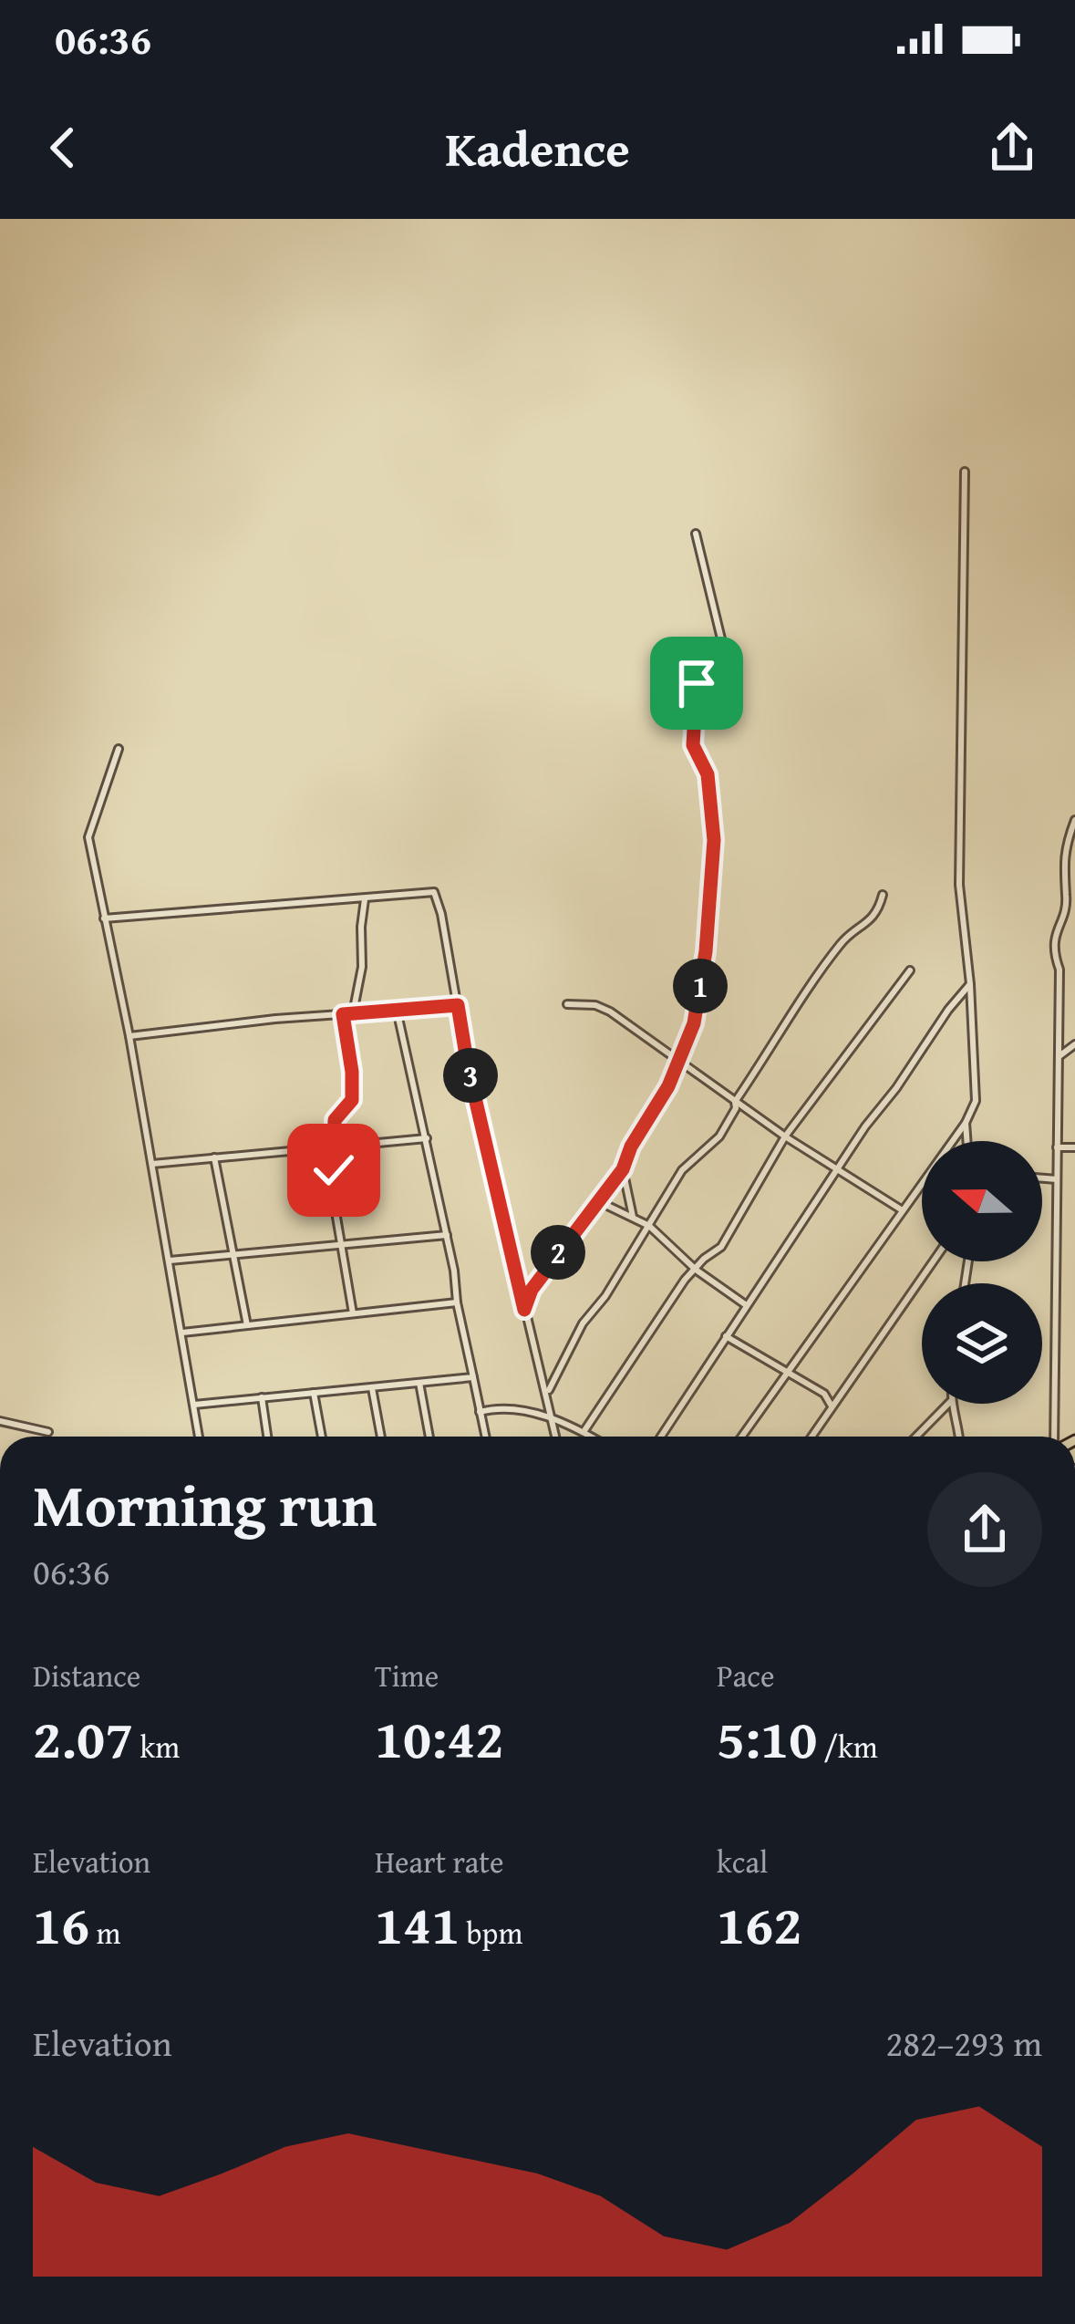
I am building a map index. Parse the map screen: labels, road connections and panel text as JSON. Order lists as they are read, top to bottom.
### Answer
{
  "north": "left",
  "page": {
    "status": "06:36",
    "header": "Kadence",
    "pins": ["1", "3", "2"],
    "heading": ["Morning run", "06:36"],
    "stats": [
      ["Distance", "2.07 km"],
      ["Time", "10:42"],
      ["Pace", "5:10 /km"],
      ["Elevation", "16 m"],
      ["Heart rate", "141 bpm"],
      ["kcal", "162"]
    ],
    "chart": ["Elevation", "282–293 m"]
  }
}
